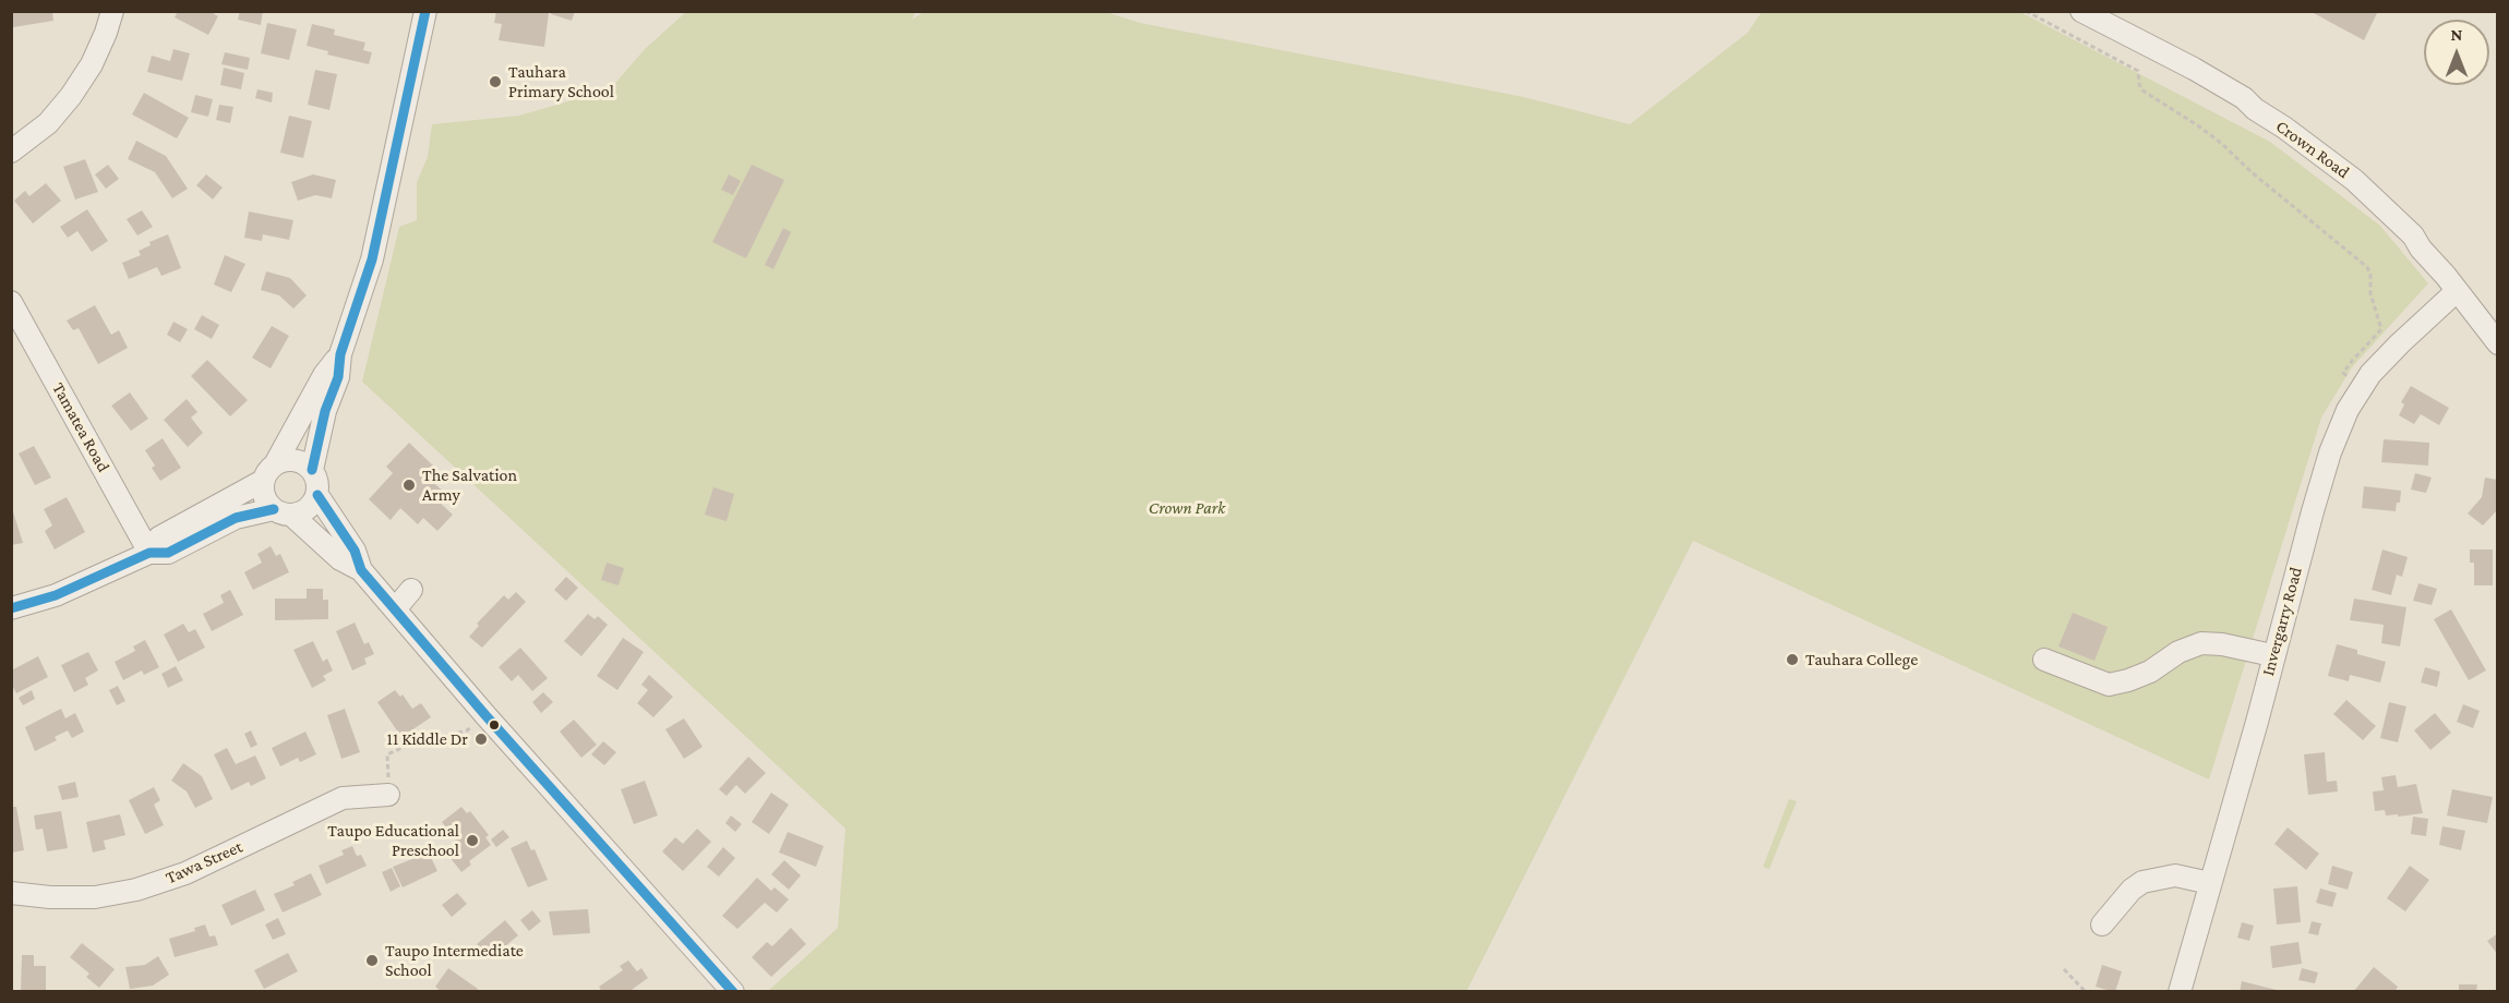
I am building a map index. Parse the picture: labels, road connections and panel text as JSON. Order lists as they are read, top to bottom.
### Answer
{
  "streets": {
    "street": [
      "Crown Road",
      "Tamatea Road",
      "Invergarry Road",
      "Tawa Street"
    ]
  },
  "crossings": [
    ["Crown Road", "Invergarry Road"]
  ],
  "parks": ["Crown Park"],
  "places": [
    "Tauhara Primary School",
    "The Salvation Army",
    "Tauhara College",
    "11 Kiddle Dr",
    "Taupo Educational Preschool",
    "Taupo Intermediate School"
  ],
  "north": "top"
}
